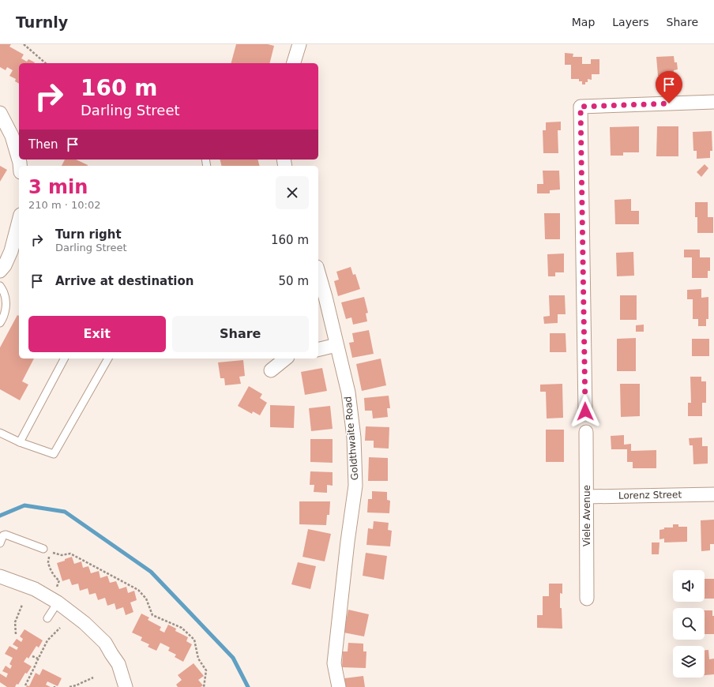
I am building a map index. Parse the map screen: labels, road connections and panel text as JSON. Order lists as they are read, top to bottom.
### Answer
{
  "streets": {
    "street": ["Goldthwaite Road", "Lorenz Street", "Viele Avenue"]
  },
  "crossings": [
    ["Lorenz Street", "Viele Avenue"]
  ],
  "page": {
    "header": "Turnly",
    "nav": ["Map", "Layers", "Share"],
    "turn": ["160 m", "Darling Street"],
    "then": "Then",
    "heading": ["3 min", "210 m · 10:02"],
    "list": [
      {
        "name": "Turn right",
        "note": "Darling Street",
        "value": "160 m"
      },
      {
        "name": "Arrive at destination",
        "value": "50 m"
      }
    ],
    "buttons": ["Exit", "Share"]
  }
}
